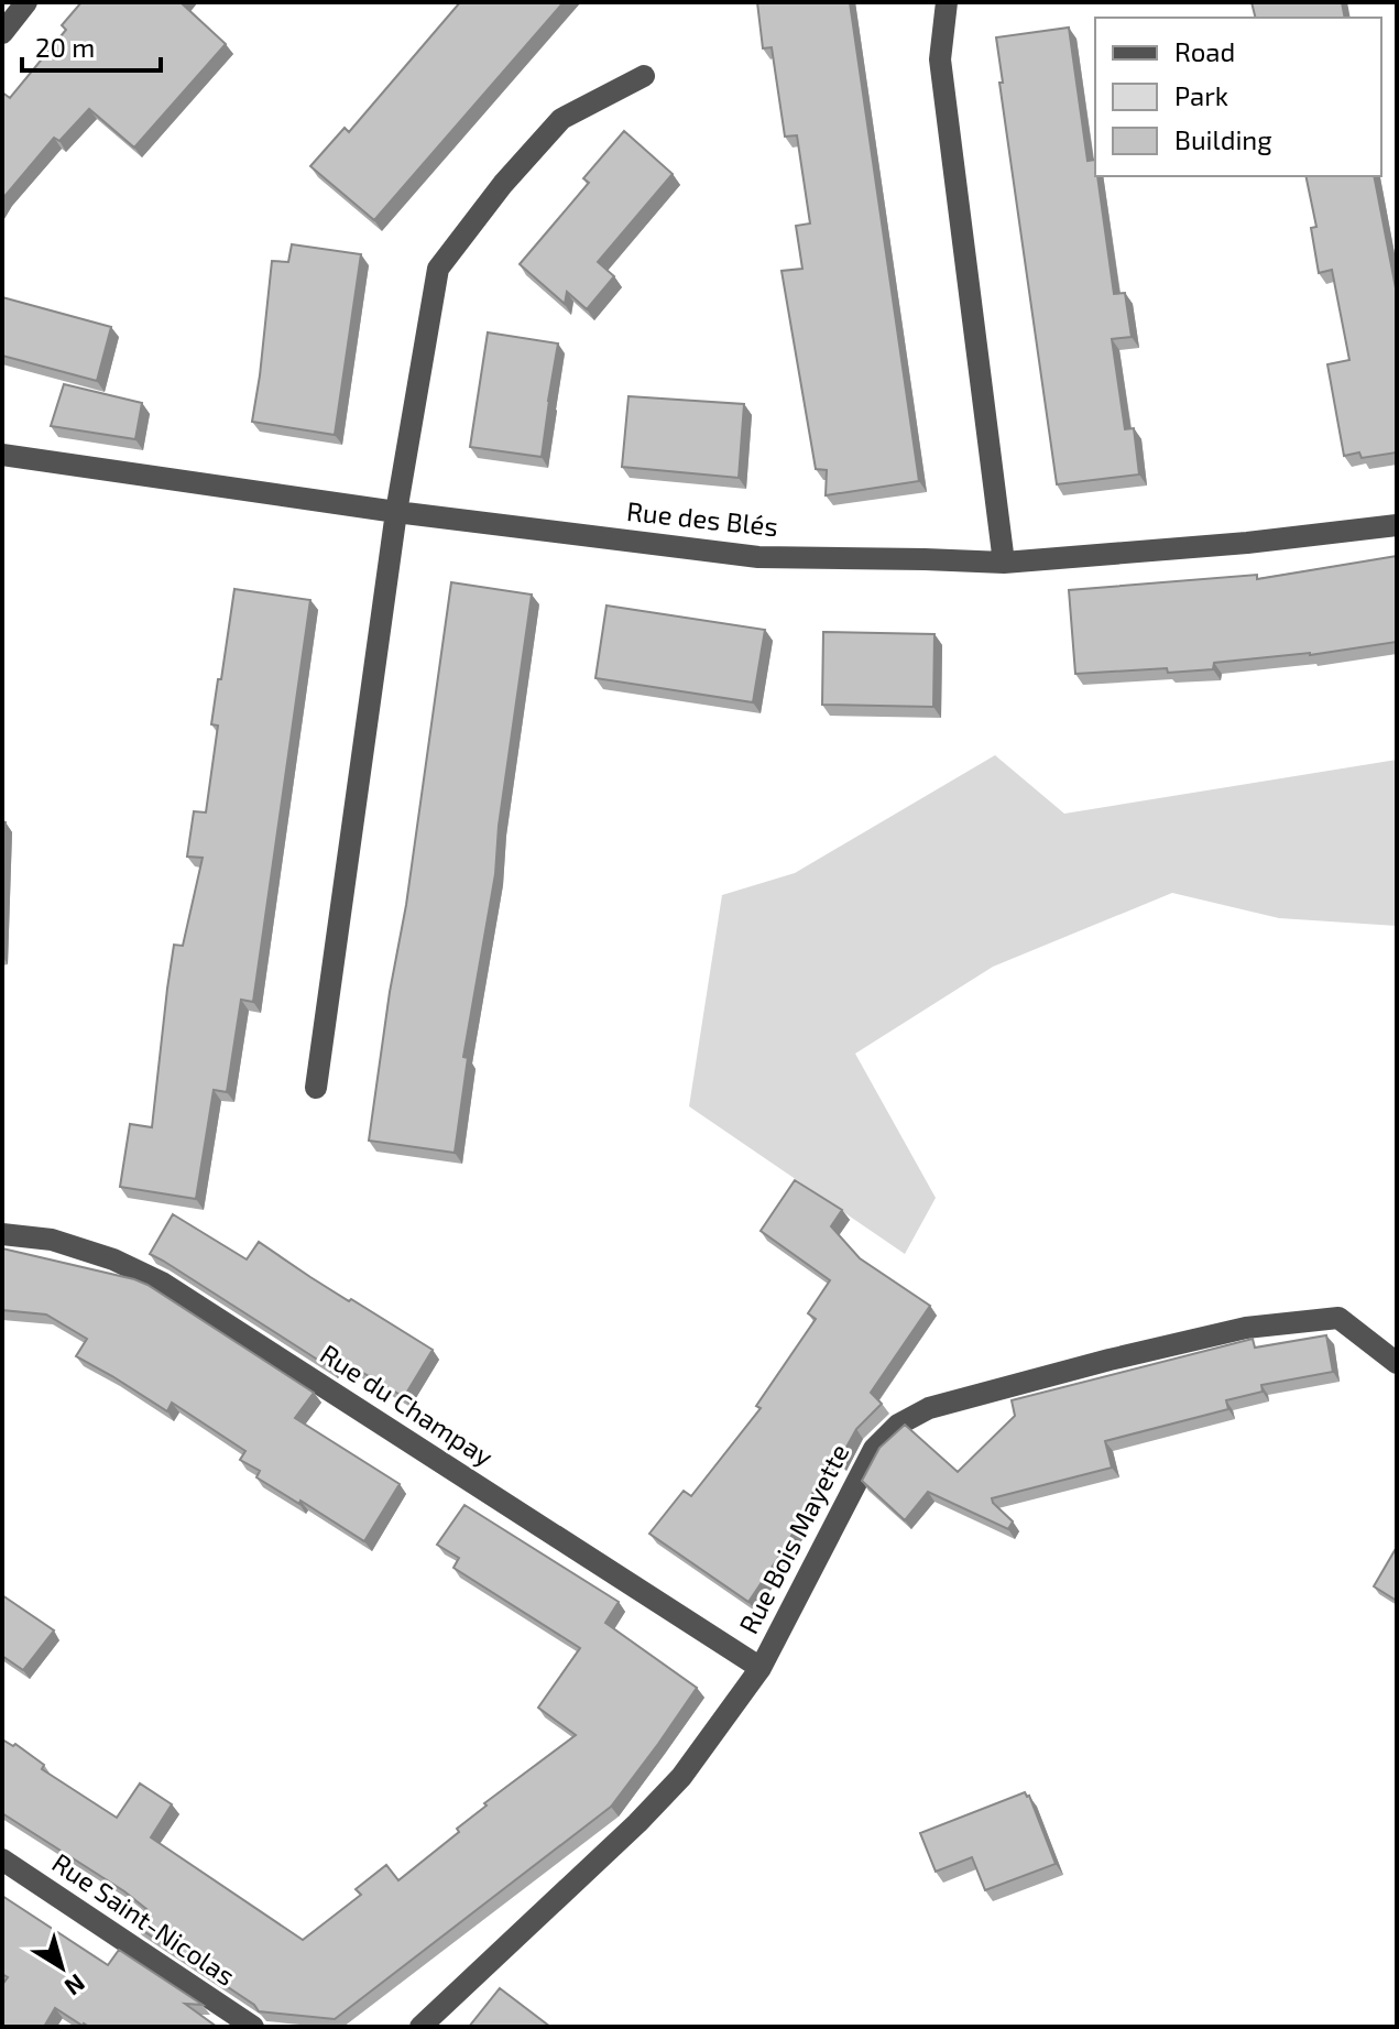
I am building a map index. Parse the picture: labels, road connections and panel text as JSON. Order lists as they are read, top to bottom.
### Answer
{
  "streets": {
    "street": [
      "Rue des Blés",
      "Rue du Champay",
      "Rue Bois Mayette",
      "Rue Saint-Nicolas"
    ]
  },
  "crossings": [
    ["Rue du Champay", "Rue Bois Mayette"]
  ],
  "legend": ["Road", "Park", "Building"],
  "scale_bar": "20 m",
  "north": "bottom right"
}
